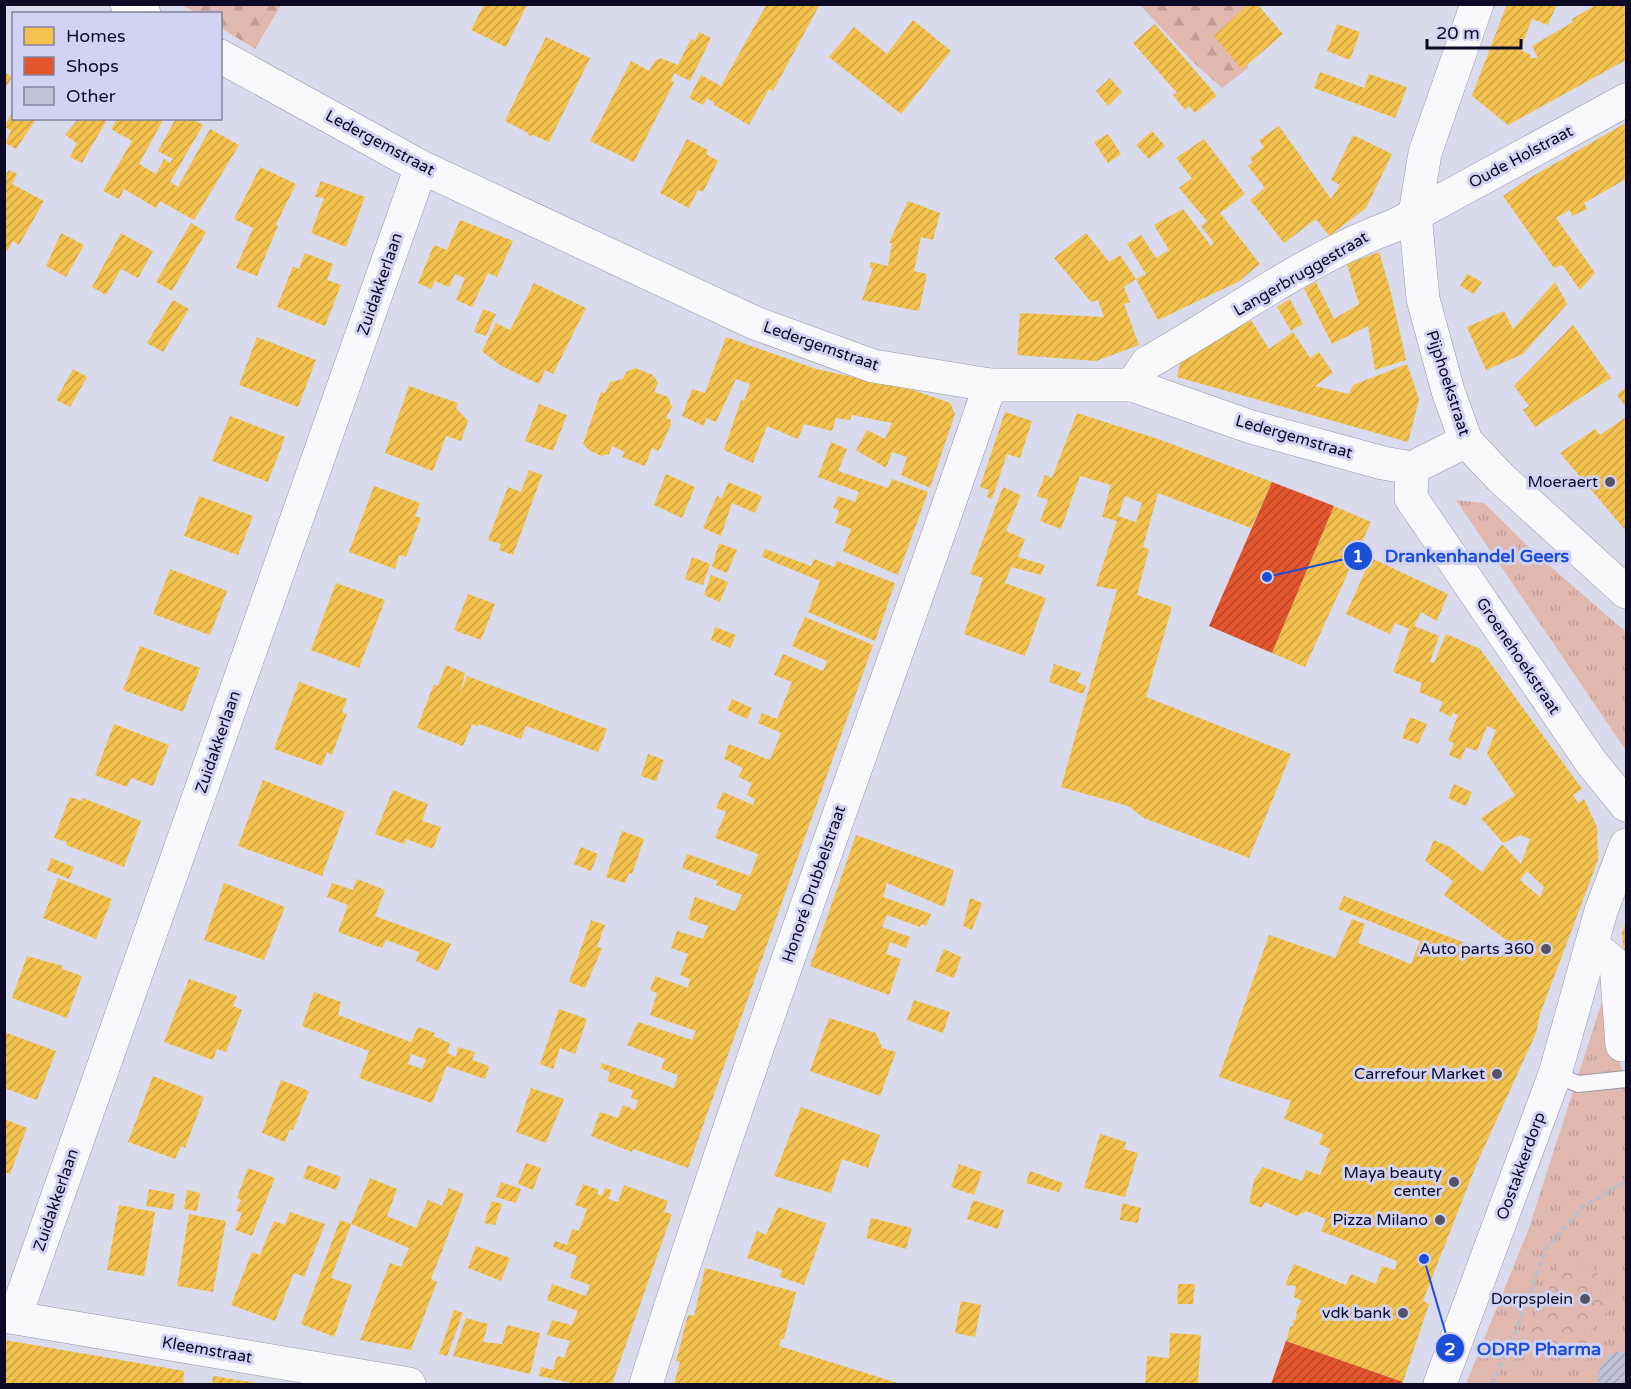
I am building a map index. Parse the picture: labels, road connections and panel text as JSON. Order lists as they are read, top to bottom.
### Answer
{
  "streets": {
    "street": [
      "Ledergemstraat",
      "Oude Holstraat",
      "Langerbruggestraat",
      "Zuidakkerlaan",
      "Pijphoekstraat",
      "Groenehoekstraat",
      "Honoré Drubbelstraat",
      "Oostakkerdorp",
      "Kleemstraat"
    ]
  },
  "crossings": [
    ["Ledergemstraat", "Langerbruggestraat"],
    ["Ledergemstraat", "Zuidakkerlaan"],
    ["Ledergemstraat", "Groenehoekstraat"],
    ["Ledergemstraat", "Honoré Drubbelstraat"],
    ["Oude Holstraat", "Langerbruggestraat"],
    ["Oude Holstraat", "Pijphoekstraat"],
    ["Langerbruggestraat", "Pijphoekstraat"],
    ["Zuidakkerlaan", "Kleemstraat"]
  ],
  "places": [
    "Moeraert",
    "Drankenhandel Geers",
    "Auto parts 360",
    "Carrefour Market",
    "Maya beauty center",
    "Pizza Milano",
    "ODRP Pharma",
    "Dorpsplein",
    "vdk bank"
  ],
  "legend": ["Homes", "Shops", "Other"],
  "scale_bar": "20 m"
}
